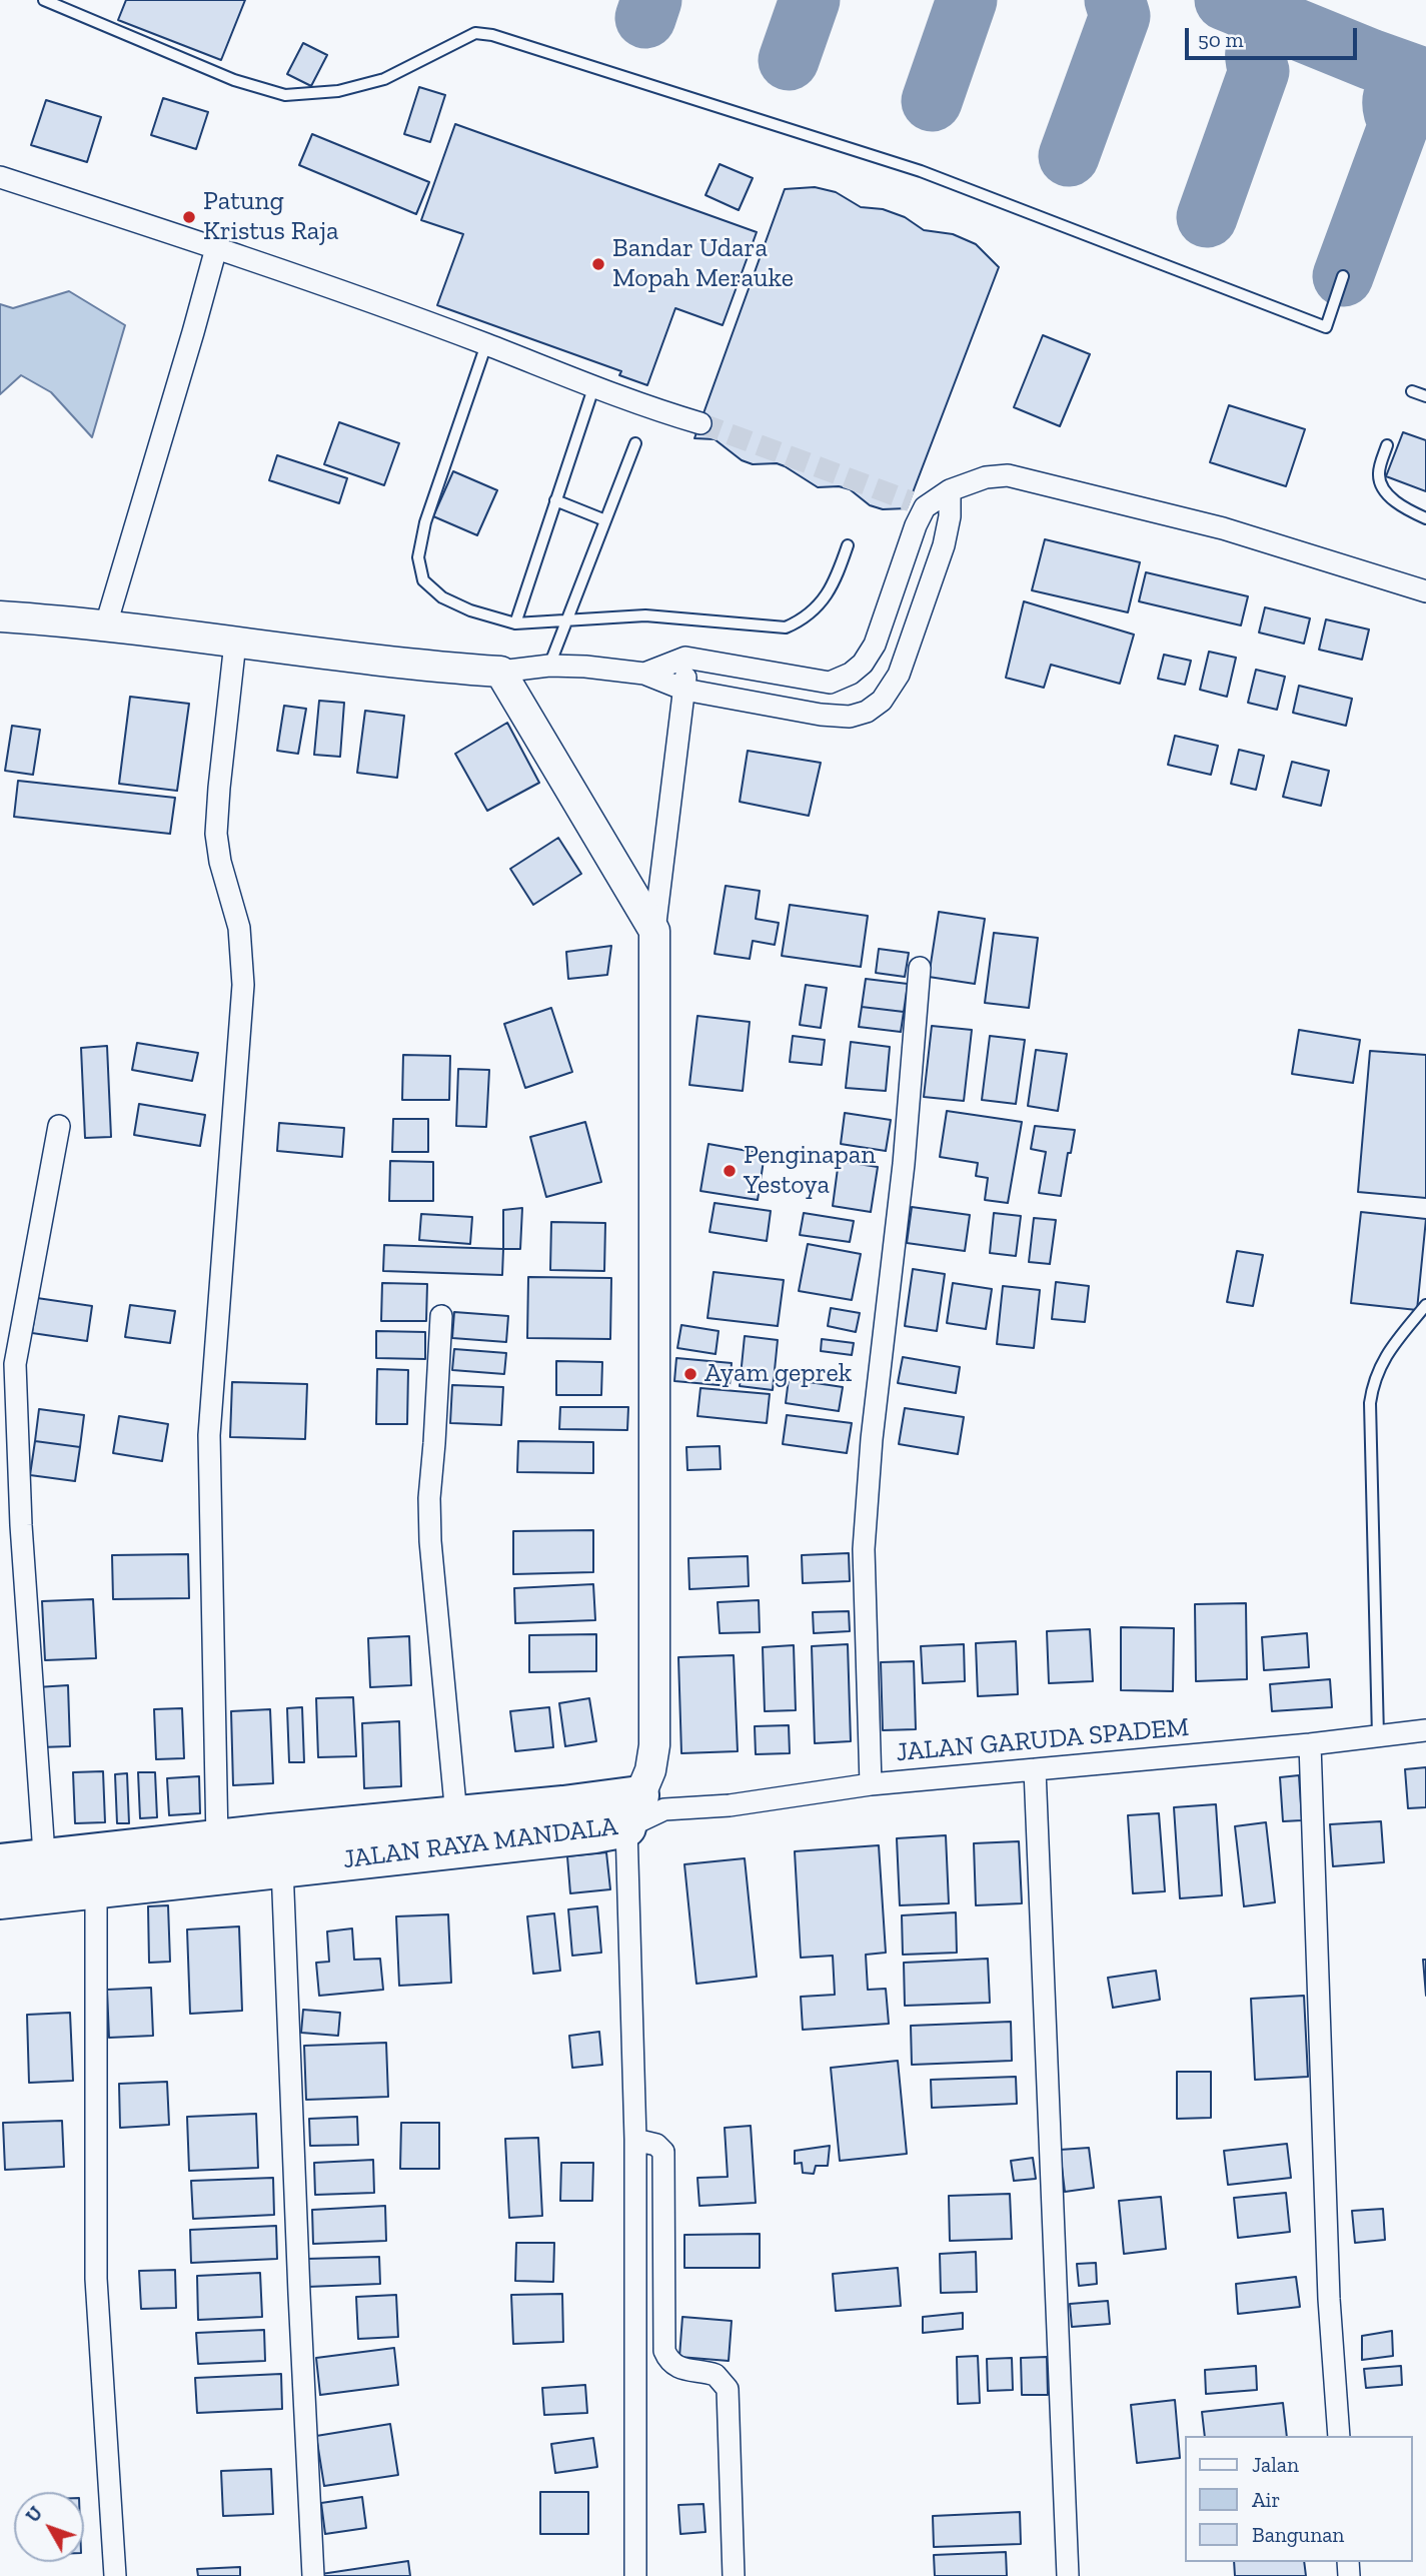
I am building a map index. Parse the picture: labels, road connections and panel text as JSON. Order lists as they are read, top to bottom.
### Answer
{
  "streets": {
    "highway": ["JALAN RAYA MANDALA"],
    "street": ["JALAN GARUDA SPADEM"]
  },
  "crossings": [
    ["JALAN GARUDA SPADEM", "JALAN RAYA MANDALA"]
  ],
  "places": [
    "Patung Kristus Raja",
    "Bandar Udara Mopah Merauke",
    "Penginapan Yestoya",
    "Ayam geprek"
  ],
  "legend": ["Jalan", "Air", "Bangunan"],
  "scale_bar": "50 m",
  "north": "top left"
}
